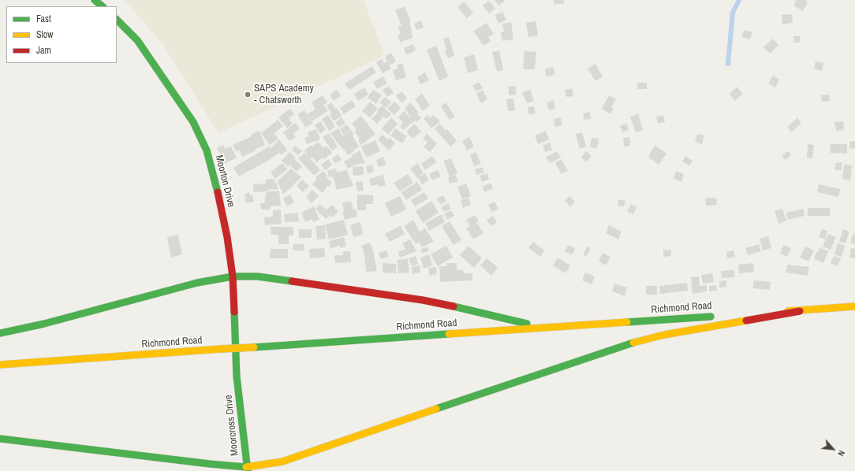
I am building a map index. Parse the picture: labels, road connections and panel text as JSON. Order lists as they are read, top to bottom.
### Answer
{
  "streets": {
    "main road": ["Moorton Drive", "Richmond Road", "Moorcross Drive"]
  },
  "crossings": [
    ["Moorton Drive", "Moorcross Drive"]
  ],
  "places": ["SAPS Academy - Chatsworth"],
  "legend": ["Fast", "Slow", "Jam"],
  "north": "bottom right"
}
